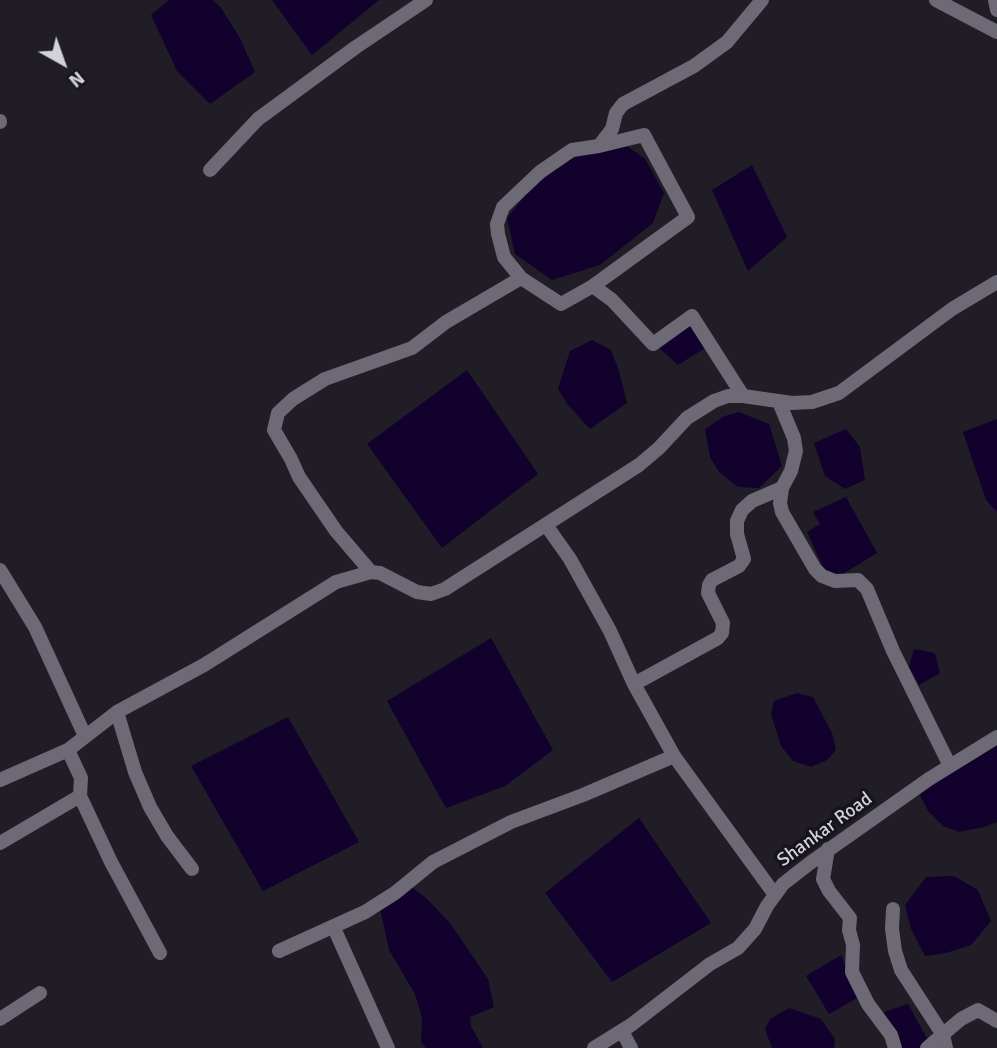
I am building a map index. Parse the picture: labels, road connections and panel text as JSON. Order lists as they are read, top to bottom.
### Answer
{
  "streets": {
    "street": ["Shankar Road"]
  },
  "north": "bottom right"
}
